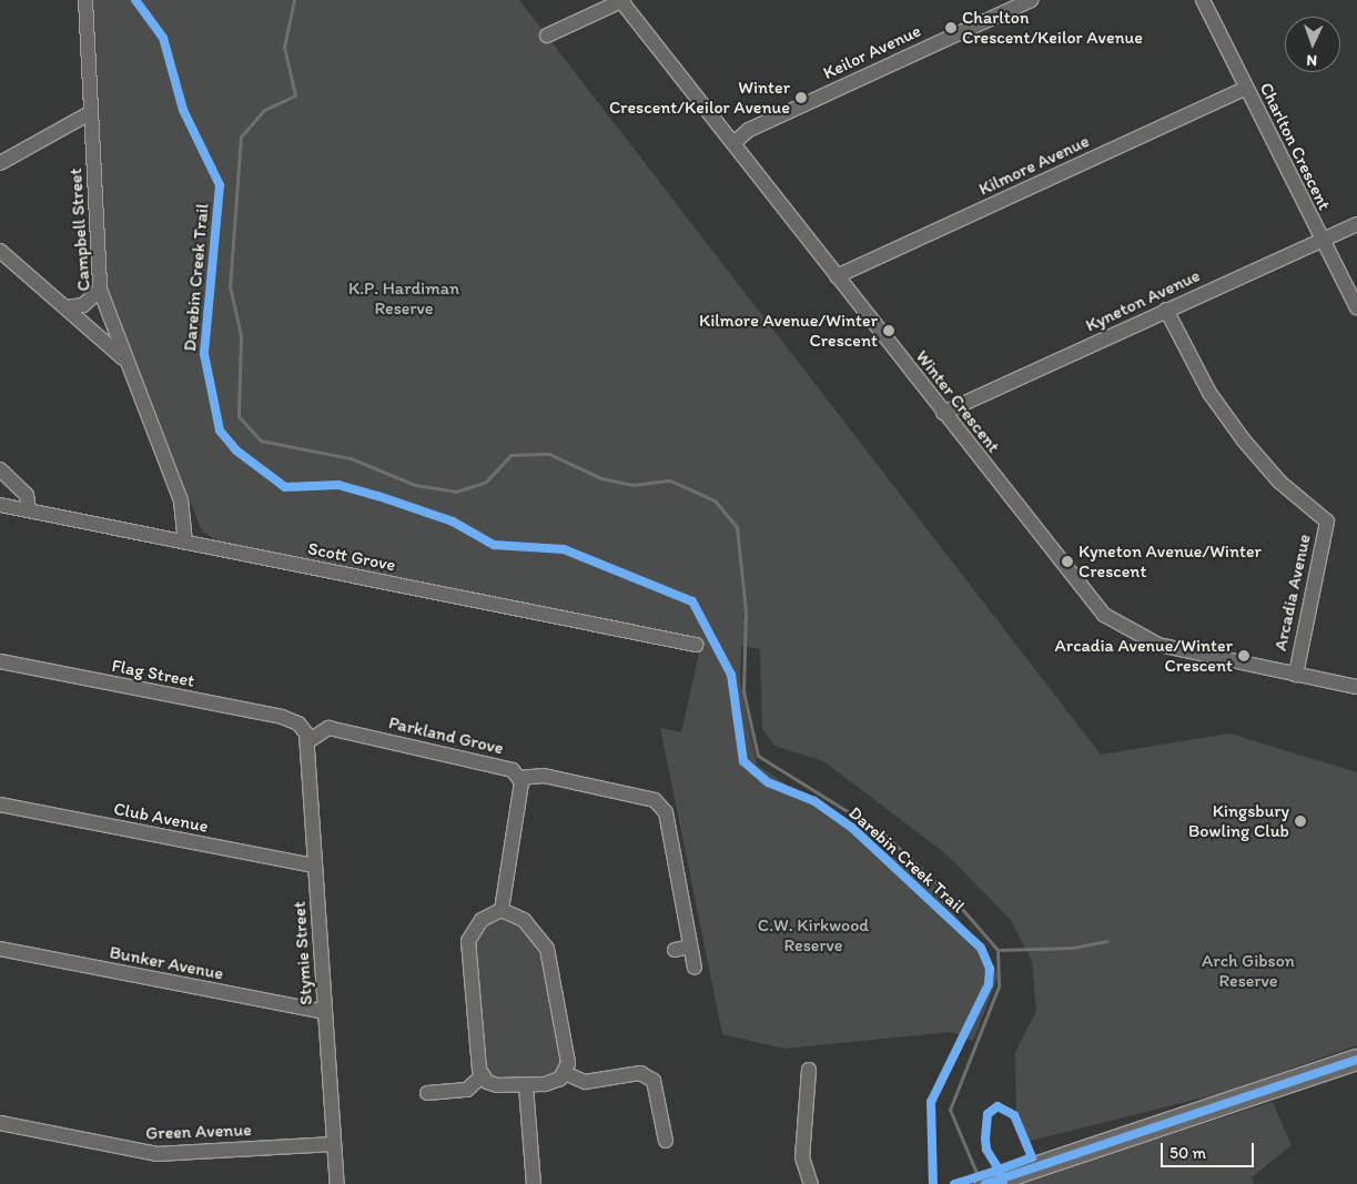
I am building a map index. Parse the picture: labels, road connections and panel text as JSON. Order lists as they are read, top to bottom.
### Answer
{
  "streets": {
    "street": [
      "Keilor Avenue",
      "Charlton Crescent",
      "Kilmore Avenue",
      "Campbell Street",
      "Kyneton Avenue",
      "Winter Crescent",
      "Scott Grove",
      "Arcadia Avenue",
      "Flag Street",
      "Parkland Grove",
      "Club Avenue",
      "Stymie Street",
      "Bunker Avenue",
      "Green Avenue"
    ],
    "cycle path": ["Darebin Creek Trail"]
  },
  "crossings": [
    ["Keilor Avenue", "Winter Crescent"],
    ["Charlton Crescent", "Kilmore Avenue"],
    ["Charlton Crescent", "Kyneton Avenue"],
    ["Kilmore Avenue", "Winter Crescent"],
    ["Campbell Street", "Scott Grove"],
    ["Kyneton Avenue", "Winter Crescent"],
    ["Kyneton Avenue", "Arcadia Avenue"],
    ["Winter Crescent", "Arcadia Avenue"],
    ["Flag Street", "Stymie Street"],
    ["Parkland Grove", "Stymie Street"],
    ["Club Avenue", "Stymie Street"],
    ["Stymie Street", "Bunker Avenue"],
    ["Stymie Street", "Green Avenue"]
  ],
  "parks": ["K.P. Hardiman Reserve", "C.W. Kirkwood Reserve", "Arch Gibson Reserve"],
  "places": [
    "Charlton Crescent/Keilor Avenue",
    "Winter Crescent/Keilor Avenue",
    "Kilmore Avenue/Winter Crescent",
    "Kyneton Avenue/Winter Crescent",
    "Arcadia Avenue/Winter Crescent",
    "Kingsbury Bowling Club"
  ],
  "scale_bar": "50 m",
  "north": "bottom"
}
